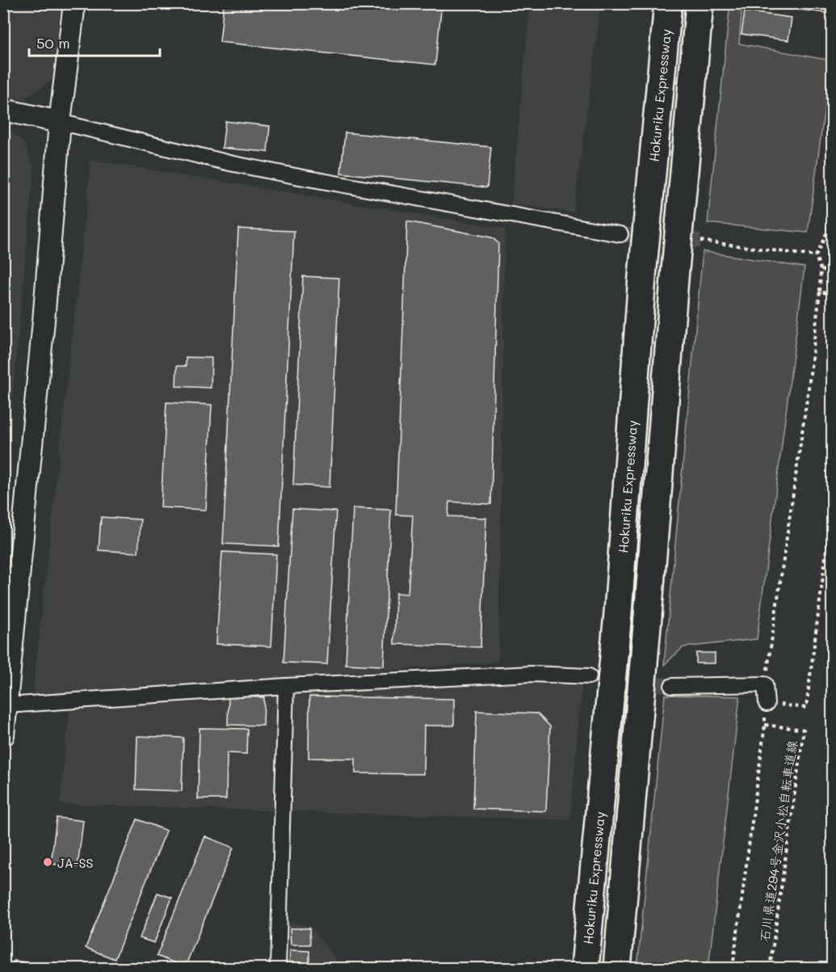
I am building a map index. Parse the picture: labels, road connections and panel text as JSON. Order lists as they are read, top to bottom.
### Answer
{
  "streets": {
    "highway": ["Hokuriku Expressway"],
    "path": ["石川県道294号金沢小松自転車道線"]
  },
  "places": ["JA-SS"],
  "scale_bar": "50 m"
}
